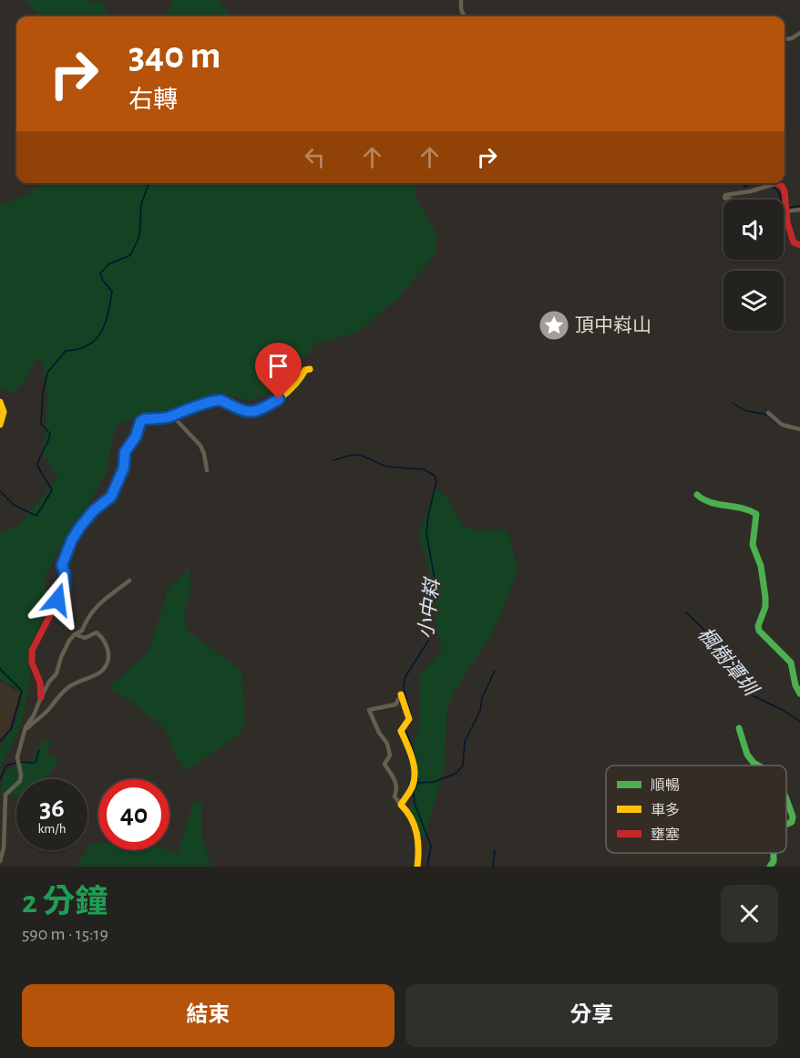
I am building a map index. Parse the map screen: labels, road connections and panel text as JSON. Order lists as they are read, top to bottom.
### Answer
{
  "water": ["小中嵙", "楓樹潭圳"],
  "places": {
    "place": ["頂中嵙山"]
  },
  "legend": ["順暢", "車多", "壅塞"],
  "page": {
    "turn": ["340 m", "右轉"],
    "speed": "36 km/h",
    "limit": "40",
    "heading": ["2 分鐘", "590 m · 15:19"],
    "buttons": ["結束", "分享"]
  }
}
